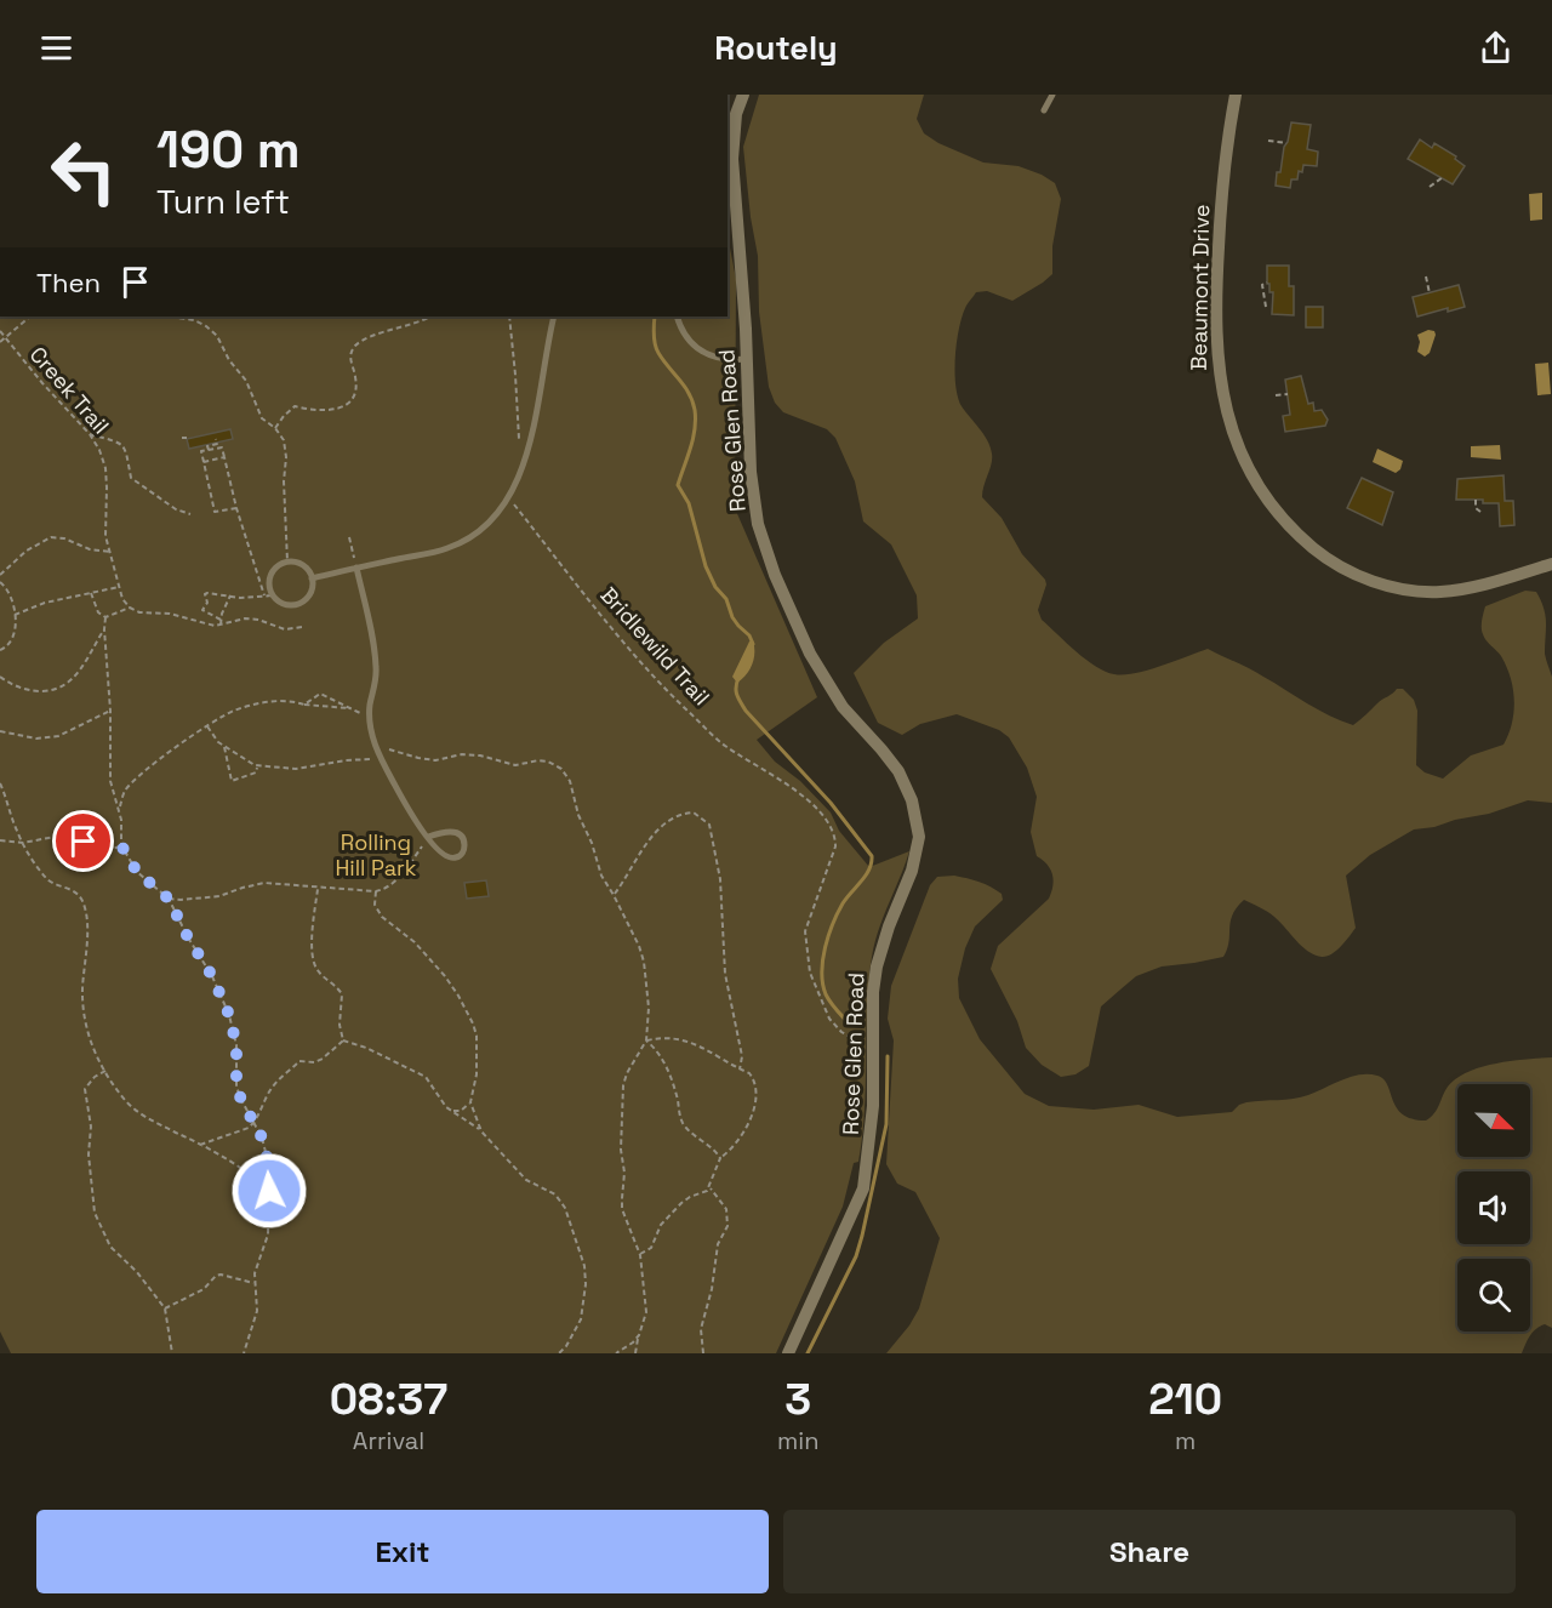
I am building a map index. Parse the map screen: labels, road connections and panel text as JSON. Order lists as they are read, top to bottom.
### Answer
{
  "streets": {
    "street": ["Beaumont Drive", "Rose Glen Road"],
    "path": ["Creek Trail", "Bridlewild Trail"]
  },
  "crossings": [
    ["Rose Glen Road", "Bridlewild Trail"]
  ],
  "parks": ["Rolling Hill Park"],
  "north": "bottom right",
  "page": {
    "header": "Routely",
    "turn": ["190 m", "Turn left"],
    "then": "Then",
    "eta": [
      "08:37",
      "Arrival",
      "3",
      "min",
      "210",
      "m"
    ],
    "buttons": ["Exit", "Share"]
  }
}
